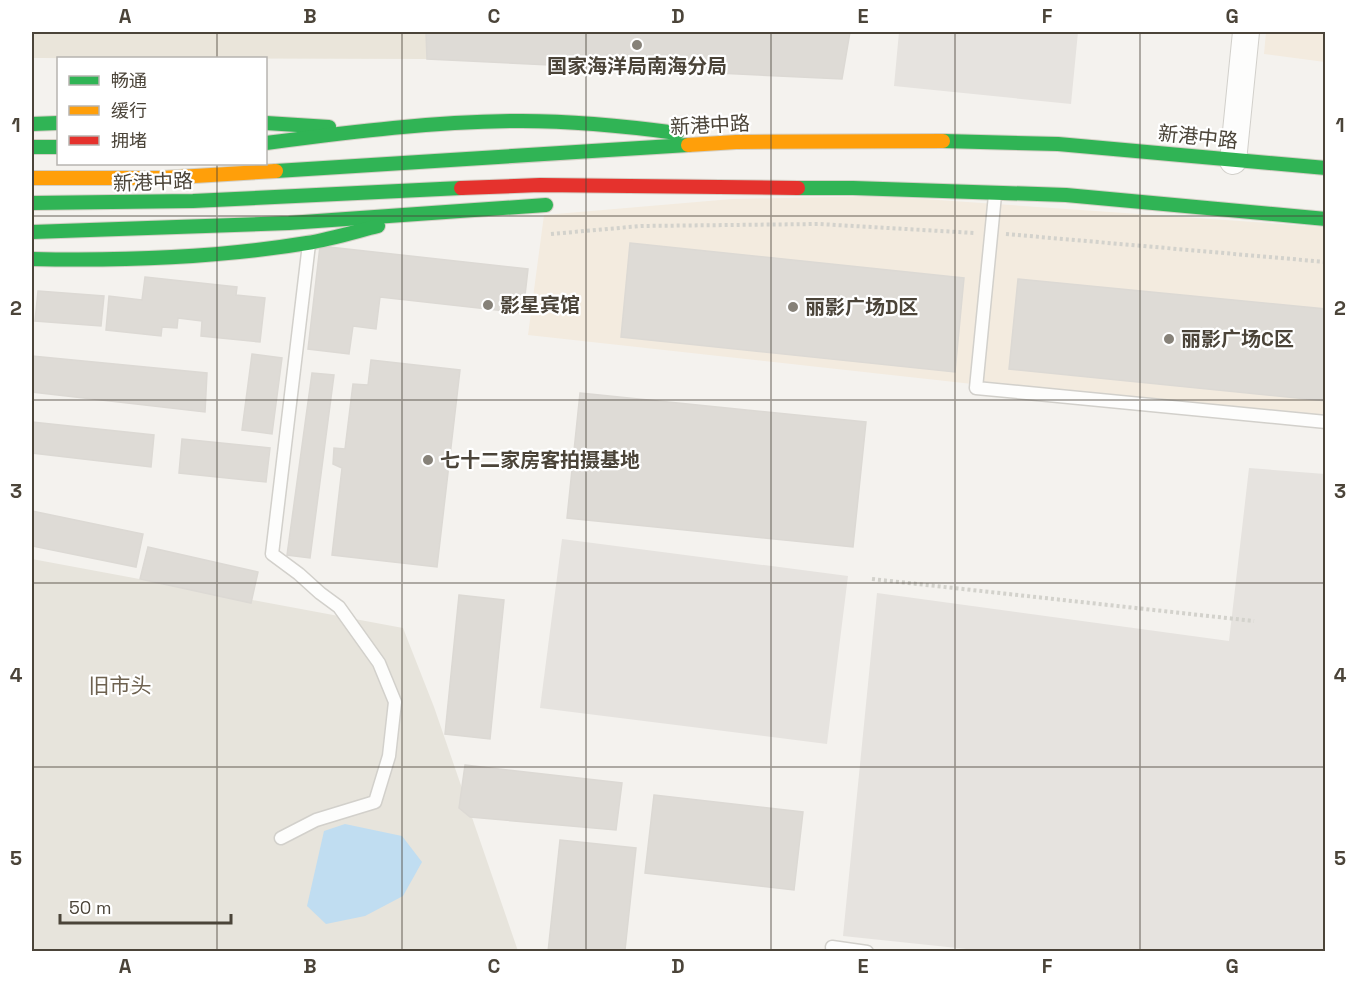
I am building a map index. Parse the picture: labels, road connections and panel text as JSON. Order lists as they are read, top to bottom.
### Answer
{
  "streets": {
    "main road": ["新港中路"]
  },
  "districts": ["旧市头"],
  "places": [
    "国家海洋局南海分局",
    "影星宾馆",
    "丽影广场D区",
    "丽影广场C区",
    "七十二家房客拍摄基地"
  ],
  "legend": ["畅通", "缓行", "拥堵"],
  "scale_bar": "50 m",
  "grid": {
    "columns": [
      "A",
      "B",
      "C",
      "D",
      "E",
      "F",
      "G"
    ],
    "rows": [
      "1",
      "2",
      "3",
      "4",
      "5"
    ]
  }
}
